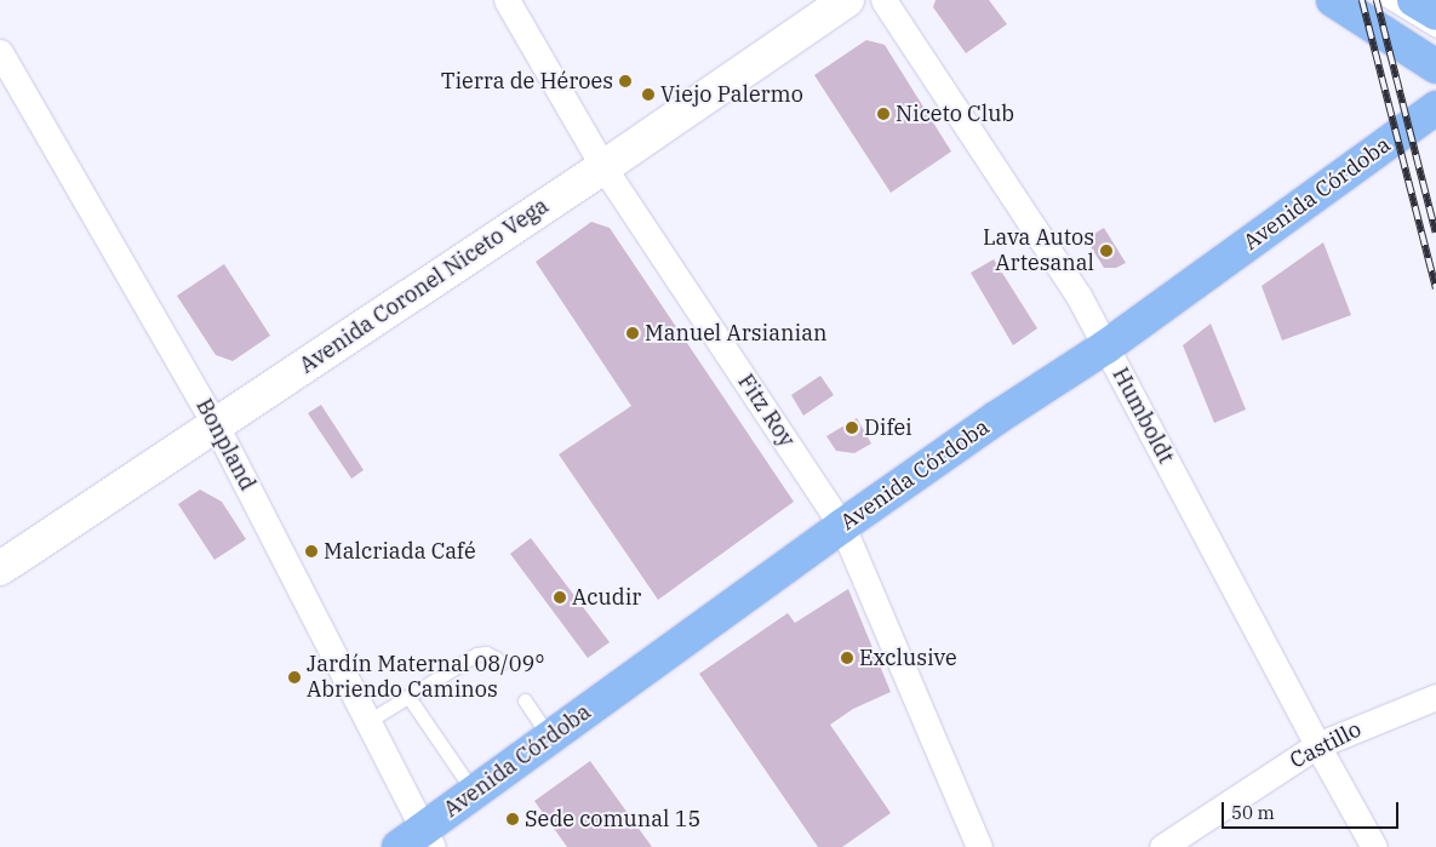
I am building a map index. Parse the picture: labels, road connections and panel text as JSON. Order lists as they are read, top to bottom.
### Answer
{
  "streets": {
    "main road": ["Avenida Córdoba", "Avenida Coronel Niceto Vega"],
    "street": [
      "Fitz Roy",
      "Humboldt",
      "Bonpland",
      "Castillo"
    ]
  },
  "crossings": [
    ["Avenida Córdoba", "Fitz Roy"],
    ["Avenida Córdoba", "Humboldt"],
    ["Avenida Córdoba", "Bonpland"],
    ["Avenida Coronel Niceto Vega", "Fitz Roy"],
    ["Avenida Coronel Niceto Vega", "Bonpland"],
    ["Humboldt", "Castillo"]
  ],
  "places": [
    "Tierra de Héroes",
    "Viejo Palermo",
    "Niceto Club",
    "Lava Autos Artesanal",
    "Manuel Arsianian",
    "Difei",
    "Malcriada Café",
    "Acudir",
    "Exclusive",
    "Jardín Maternal 08/09° Abriendo Caminos",
    "Sede comunal 15"
  ],
  "scale_bar": "50 m"
}
